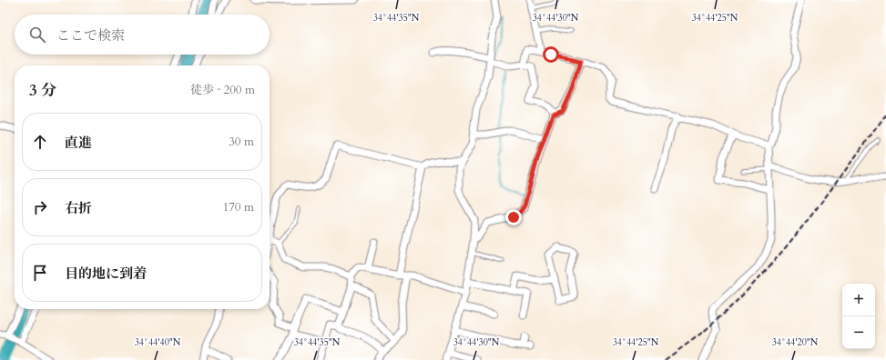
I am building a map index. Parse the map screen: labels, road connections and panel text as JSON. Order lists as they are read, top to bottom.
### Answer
{
  "page": {
    "search": "ここで検索",
    "heading": ["3 分", "徒歩 · 200 m"],
    "list": [
      ["直進", "30 m"],
      ["右折", "170 m"],
      "目的地に到着"
    ],
    "map_buttons": ["+", "−"]
  },
  "coordinates": [
    "34°44'35\"N",
    "34°44'30\"N",
    "34°44'25\"N",
    "34°44'40\"N",
    "34°44'20\"N"
  ]
}
